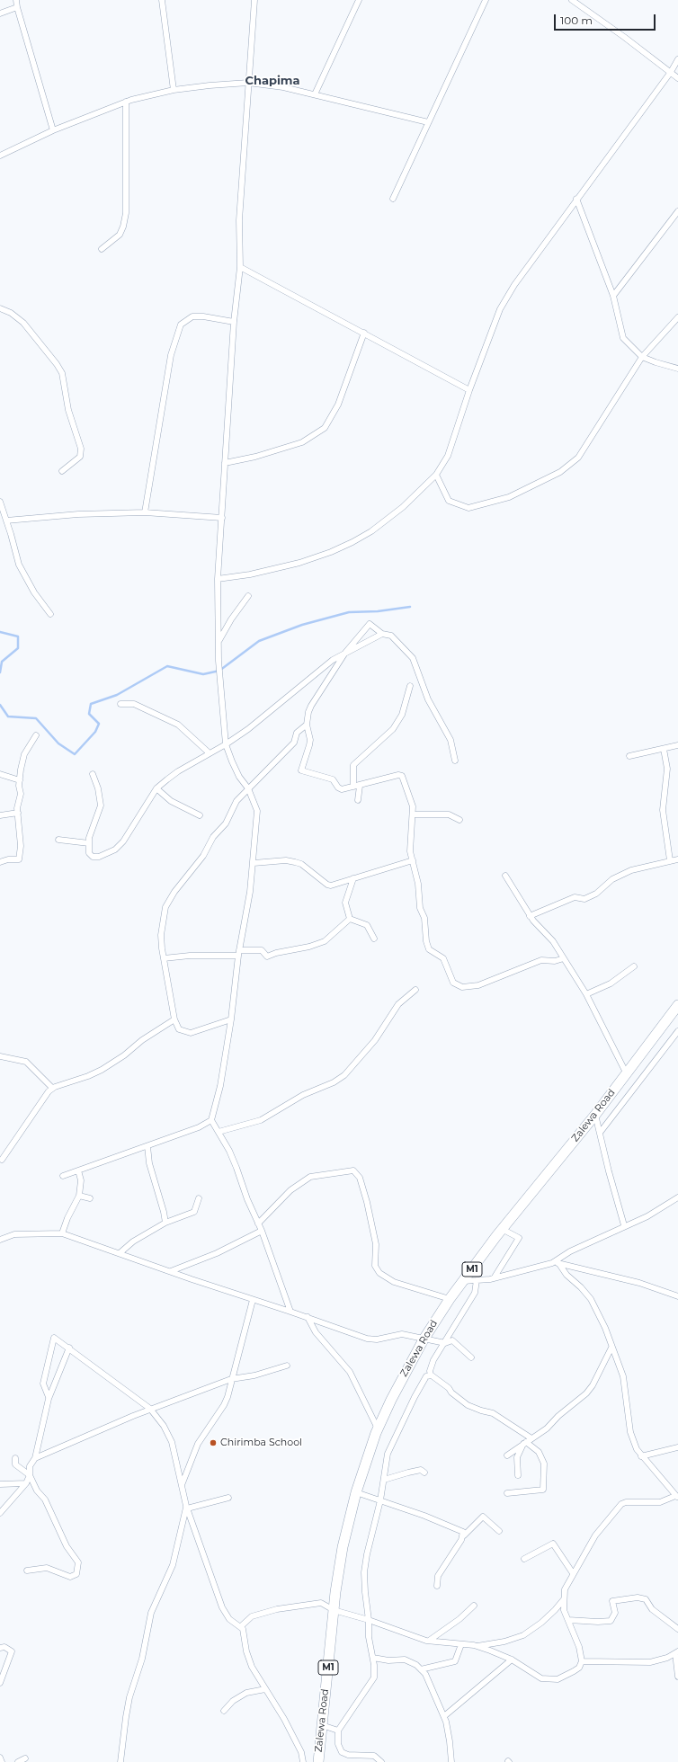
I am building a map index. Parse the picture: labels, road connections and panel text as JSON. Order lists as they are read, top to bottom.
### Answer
{
  "streets": {
    "highway": ["Zalewa Road", "M1"]
  },
  "districts": ["Chapima"],
  "places": ["Chirimba School"],
  "scale_bar": "100 m"
}
